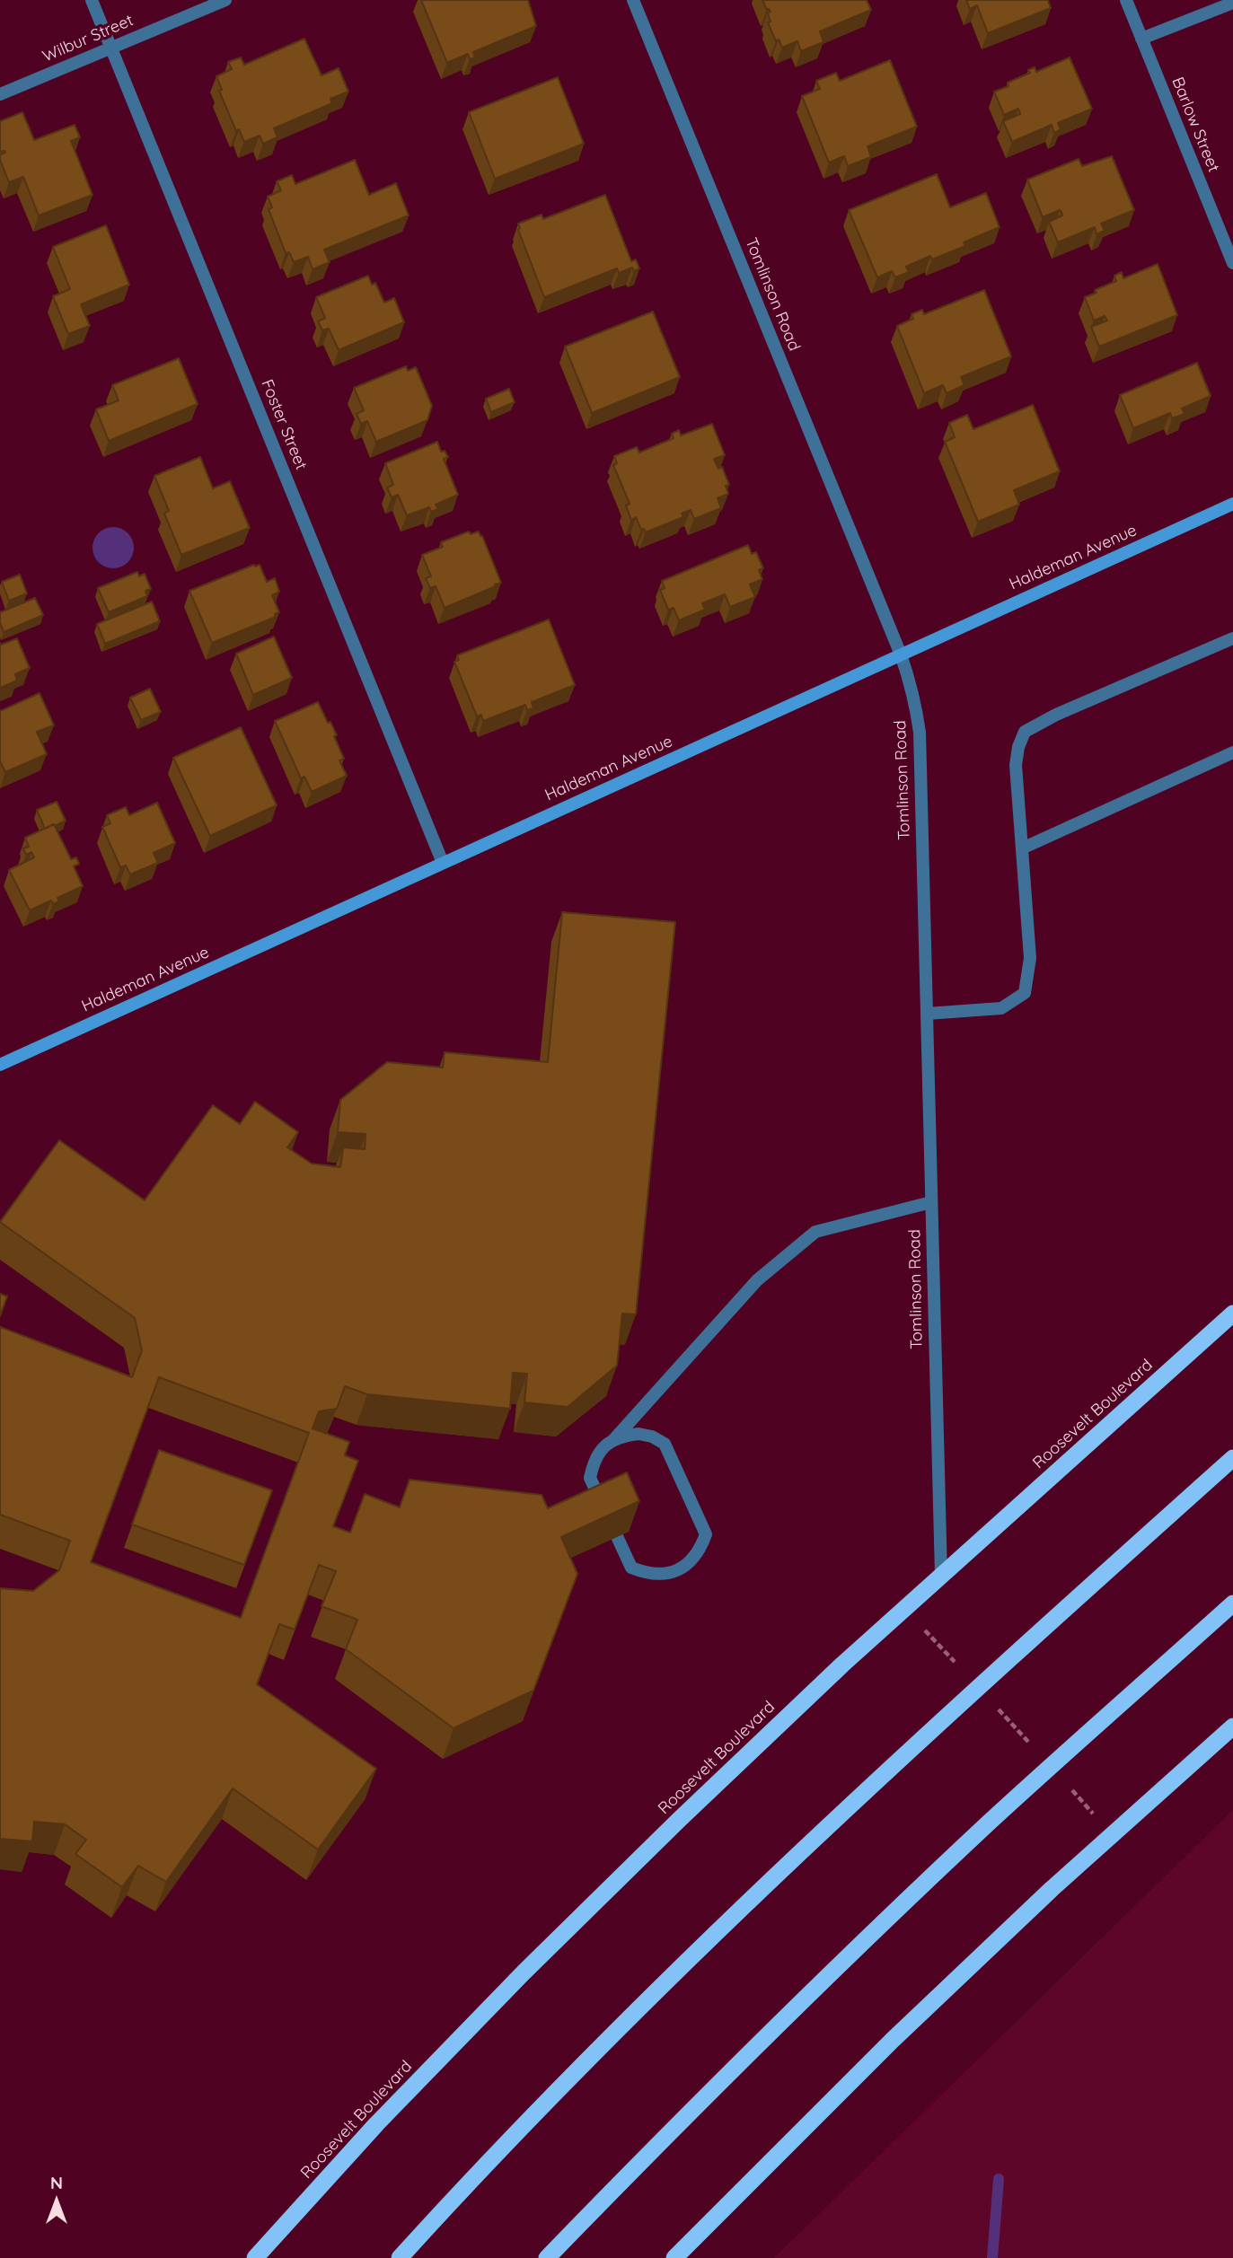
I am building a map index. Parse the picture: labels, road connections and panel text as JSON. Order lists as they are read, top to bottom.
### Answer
{
  "streets": {
    "highway": ["Roosevelt Boulevard"],
    "main road": ["Haldeman Avenue"],
    "street": [
      "Wilbur Street",
      "Barlow Street",
      "Tomlinson Road",
      "Foster Street"
    ]
  },
  "crossings": [
    ["Wilbur Street", "Foster Street"],
    ["Tomlinson Road", "Haldeman Avenue"],
    ["Tomlinson Road", "Roosevelt Boulevard"],
    ["Foster Street", "Haldeman Avenue"]
  ],
  "north": "top"
}
